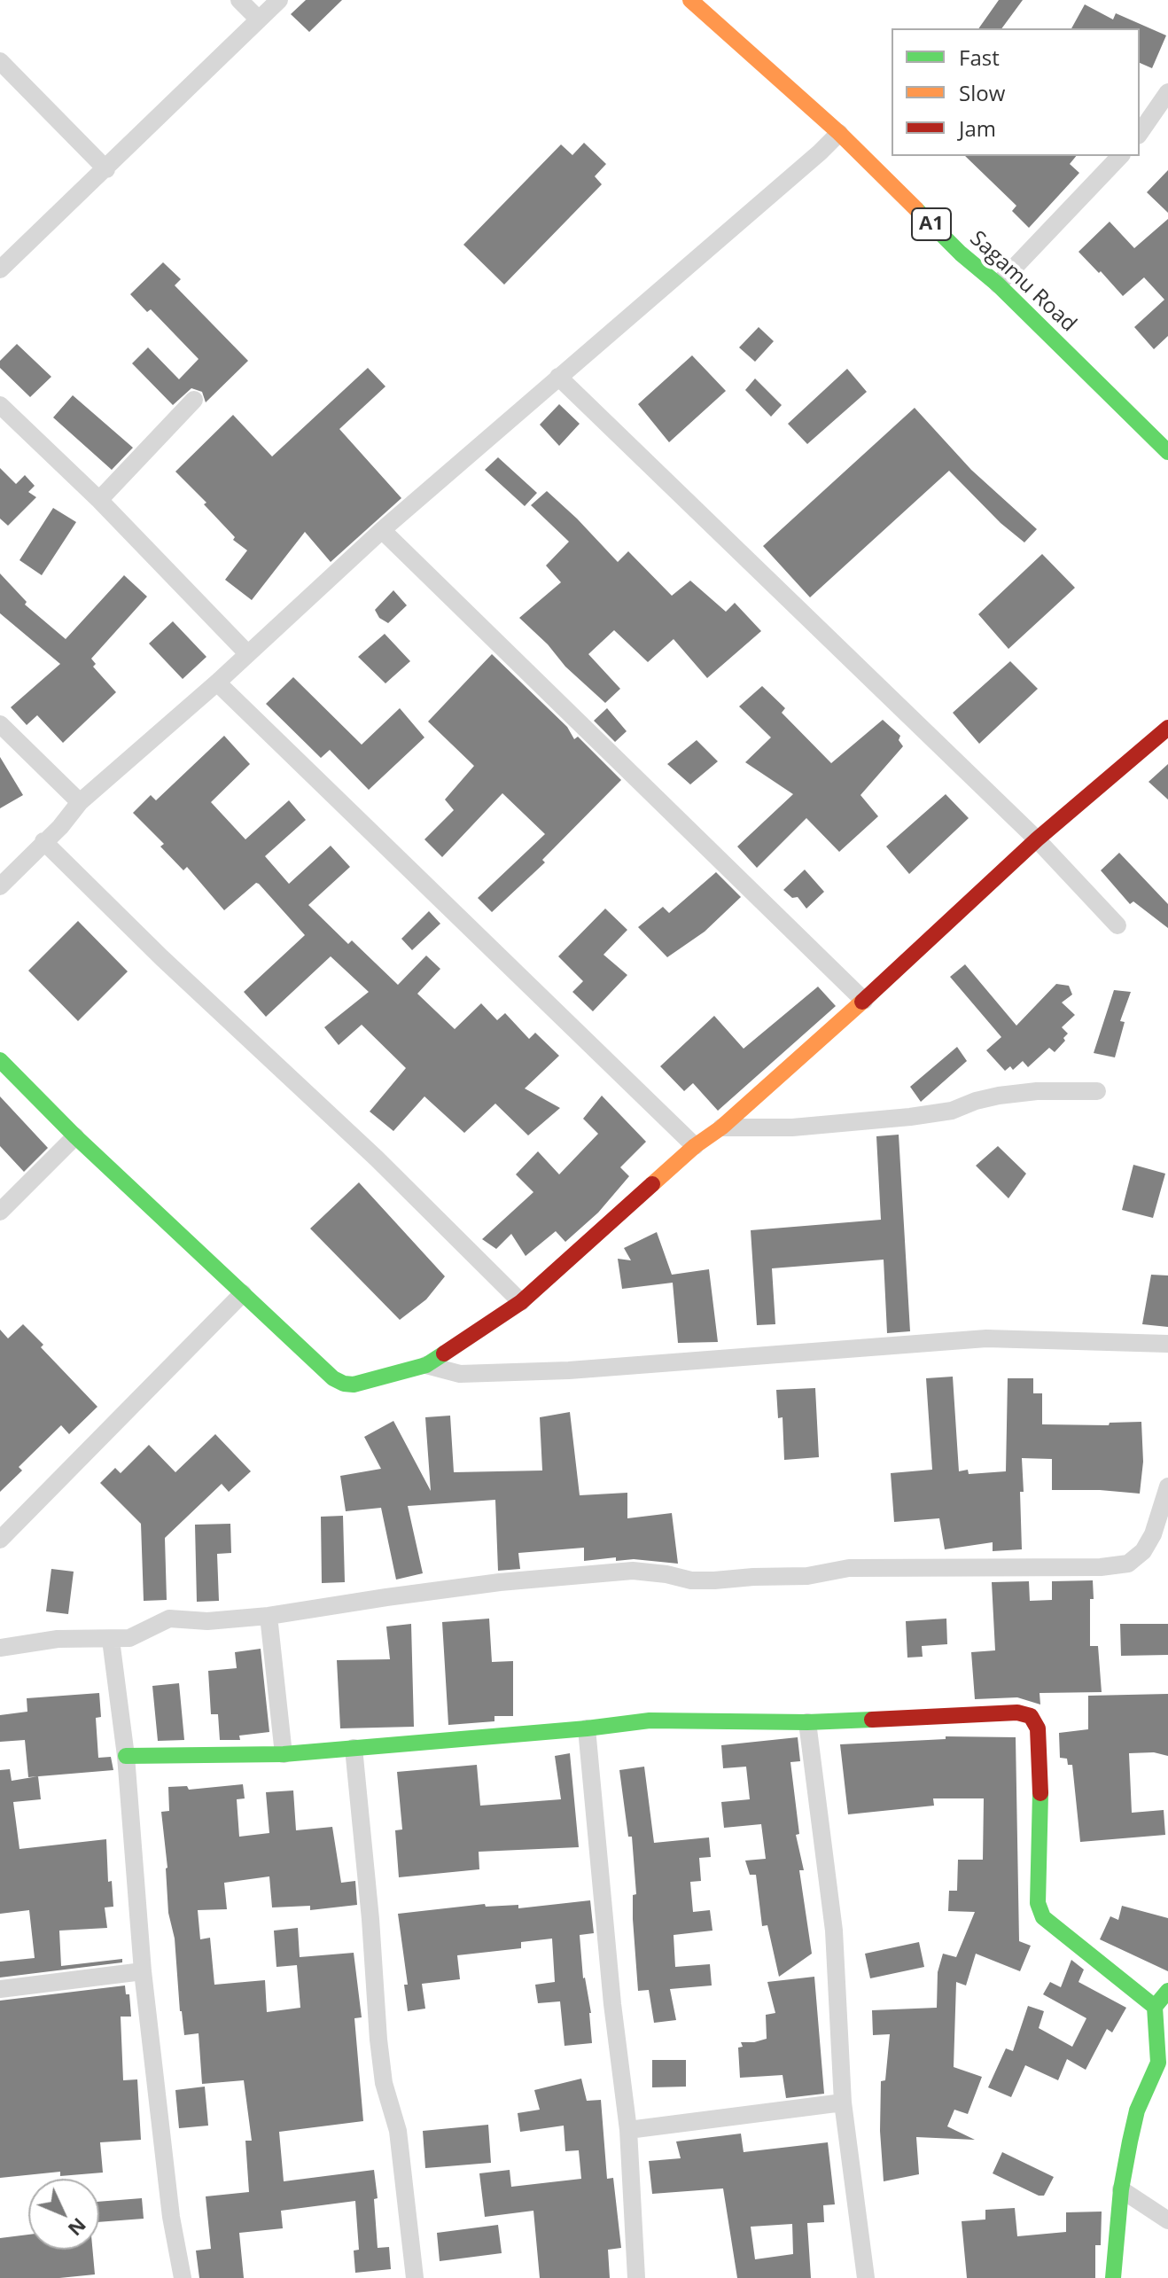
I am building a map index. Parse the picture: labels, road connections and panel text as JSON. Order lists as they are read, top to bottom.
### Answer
{
  "streets": {
    "main road": ["A1", "Sagamu Road"]
  },
  "legend": ["Fast", "Slow", "Jam"],
  "north": "bottom right"
}
